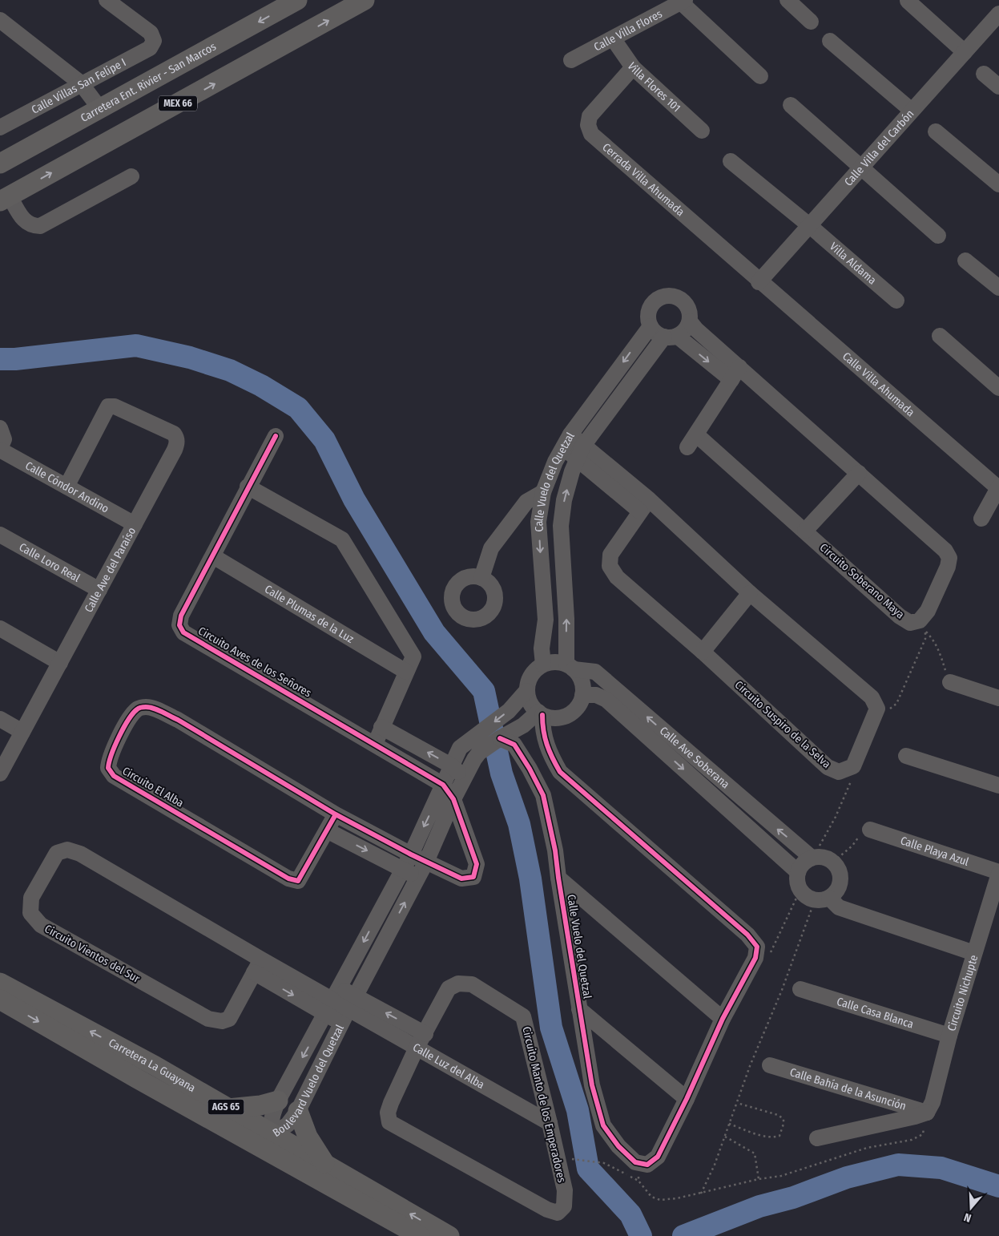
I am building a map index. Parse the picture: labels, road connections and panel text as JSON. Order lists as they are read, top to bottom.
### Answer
{
  "streets": {
    "main road": [
      "Carretera Ent. Rivier - San Marcos",
      "MEX 66",
      "Carretera La Guayana",
      "AGS 65"
    ],
    "street": [
      "Calle Villa Flores",
      "Calle Villas San Felipe I",
      "Villa Flores 101",
      "Calle Villa del Carbón",
      "Cerrada Villa Ahumada",
      "Villa Aldama",
      "Calle Villa Ahumada",
      "Calle Vuelo del Quetzal",
      "Calle Cóndor Andino",
      "Calle Loro Real",
      "Calle Ave del Paraíso",
      "Circuito Soberano Maya",
      "Calle Plumas de la Luz",
      "Circuito Aves de los Señores",
      "Circuito Suspiro de la Selva",
      "Calle Ave Soberana",
      "Circuito El Alba",
      "Calle Playa Azul",
      "Circuito Vientos del Sur",
      "Circuito Nichupte",
      "Calle Casa Blanca",
      "Calle Luz del Alba",
      "Boulevard Vuelo del Quetzal",
      "Calle Bahía de la Asunción",
      "Circuito Manto de los Emperadores"
    ]
  },
  "crossings": [
    ["Calle Villa Flores", "Villa Flores 101"],
    ["Villa Flores 101", "Cerrada Villa Ahumada"],
    ["Calle Villa del Carbón", "Cerrada Villa Ahumada"],
    ["Calle Villa del Carbón", "Villa Aldama"],
    ["Calle Villa del Carbón", "Calle Villa Ahumada"],
    ["Cerrada Villa Ahumada", "Calle Villa Ahumada"],
    ["Calle Vuelo del Quetzal", "Circuito Soberano Maya"],
    ["Calle Vuelo del Quetzal", "Calle Ave Soberana"],
    ["Calle Vuelo del Quetzal", "Boulevard Vuelo del Quetzal"],
    ["Calle Cóndor Andino", "Calle Ave del Paraíso"],
    ["Calle Loro Real", "Calle Ave del Paraíso"],
    ["Calle Plumas de la Luz", "Circuito Aves de los Señores"],
    ["Circuito Aves de los Señores", "Boulevard Vuelo del Quetzal"],
    ["Calle Ave Soberana", "Boulevard Vuelo del Quetzal"],
    ["Circuito El Alba", "Boulevard Vuelo del Quetzal"],
    ["Calle Playa Azul", "Circuito Nichupte"],
    ["Circuito Vientos del Sur", "Calle Luz del Alba"],
    ["Circuito Vientos del Sur", "Boulevard Vuelo del Quetzal"],
    ["Circuito Nichupte", "Calle Casa Blanca"],
    ["Circuito Nichupte", "Calle Bahía de la Asunción"],
    ["Carretera La Guayana", "Boulevard Vuelo del Quetzal"],
    ["Calle Luz del Alba", "Boulevard Vuelo del Quetzal"],
    ["Calle Luz del Alba", "Circuito Manto de los Emperadores"]
  ],
  "north": "bottom"
}
